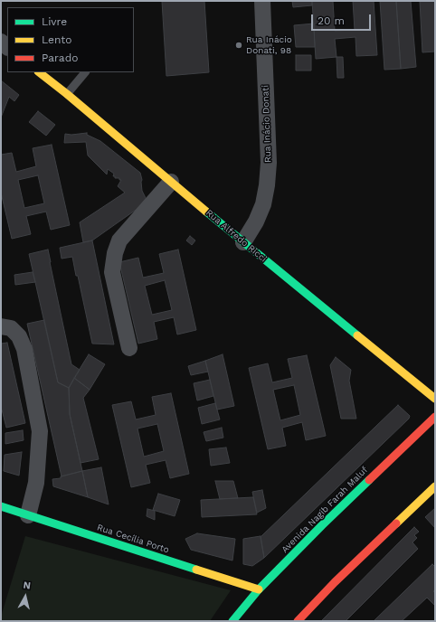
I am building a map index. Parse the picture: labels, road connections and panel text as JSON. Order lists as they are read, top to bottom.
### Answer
{
  "streets": {
    "street": [
      "Rua Inácio Donati",
      "Rua Alfredo Ricci",
      "Avenida Nagib Farah Maluf",
      "Rua Cecília Porto"
    ]
  },
  "crossings": [
    ["Rua Inácio Donati", "Rua Alfredo Ricci"],
    ["Avenida Nagib Farah Maluf", "Rua Cecília Porto"]
  ],
  "places": ["Rua Inácio Donati, 98"],
  "legend": ["Livre", "Lento", "Parado"],
  "scale_bar": "20 m",
  "north": "top"
}
